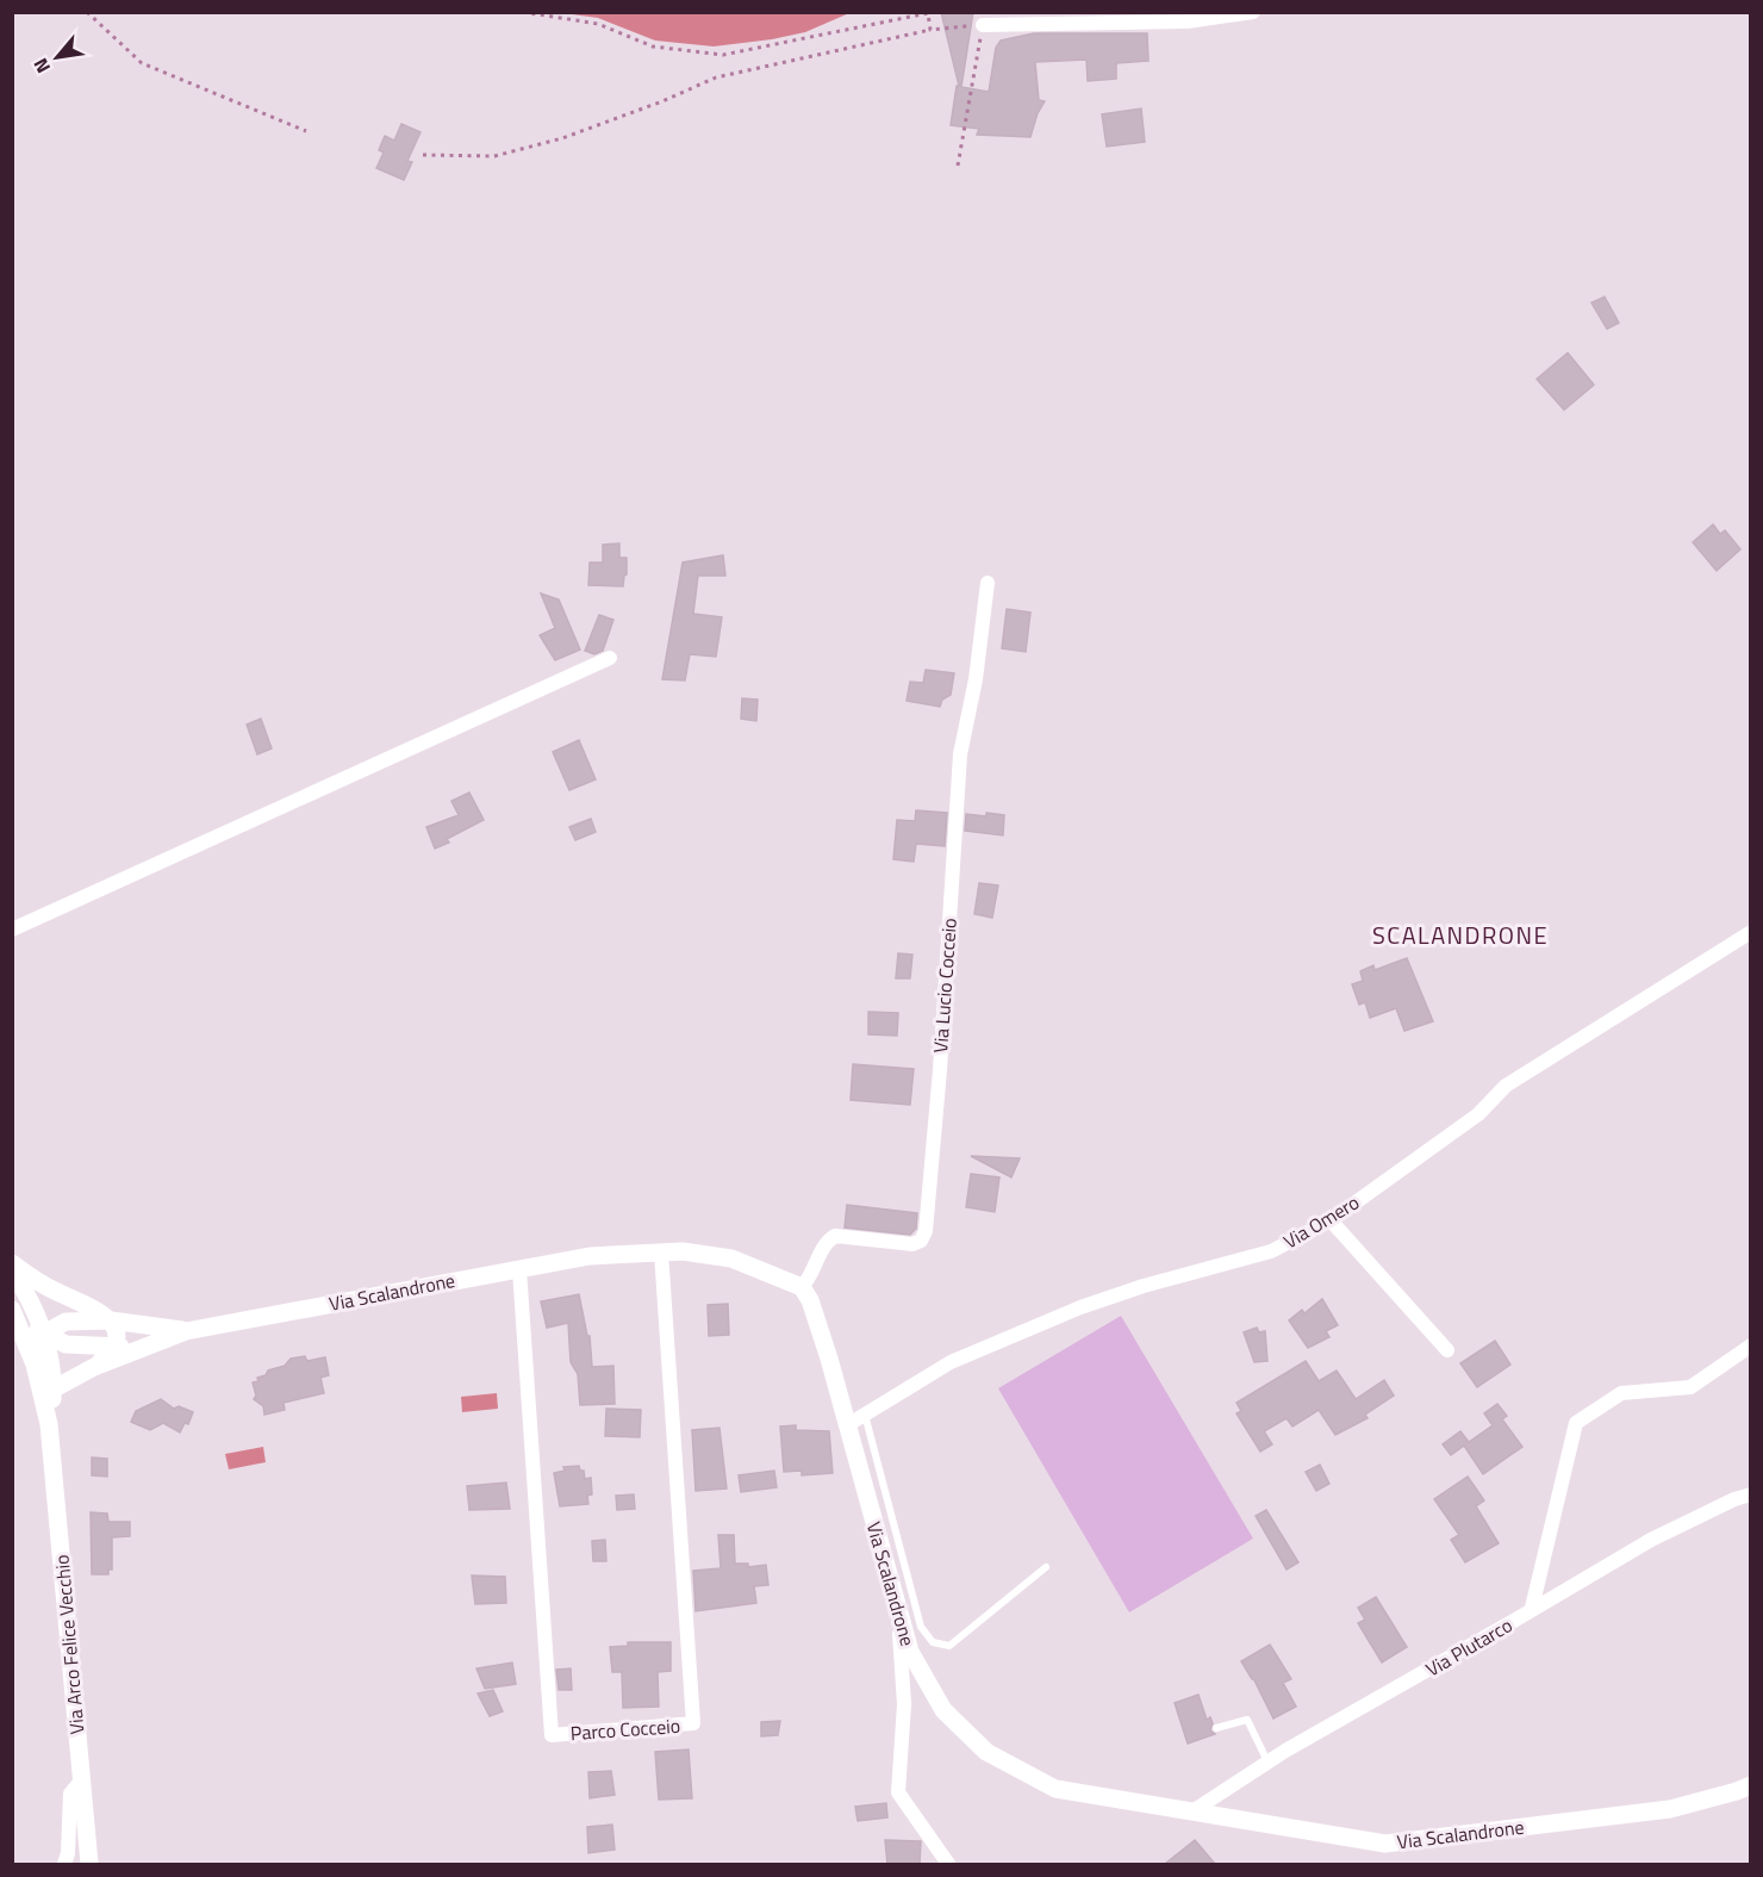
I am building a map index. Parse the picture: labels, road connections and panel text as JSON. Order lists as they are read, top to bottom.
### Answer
{
  "streets": {
    "street": [
      "Via Lucio Cocceio",
      "Via Omero",
      "Via Scalandrone",
      "Via Arco Felice Vecchio",
      "Via Plutarco",
      "Parco Cocceio"
    ]
  },
  "crossings": [
    ["Via Lucio Cocceio", "Via Scalandrone"],
    ["Via Omero", "Via Scalandrone"],
    ["Via Scalandrone", "Via Plutarco"],
    ["Via Scalandrone", "Parco Cocceio"]
  ],
  "districts": ["SCALANDRONE"],
  "north": "bottom left"
}
